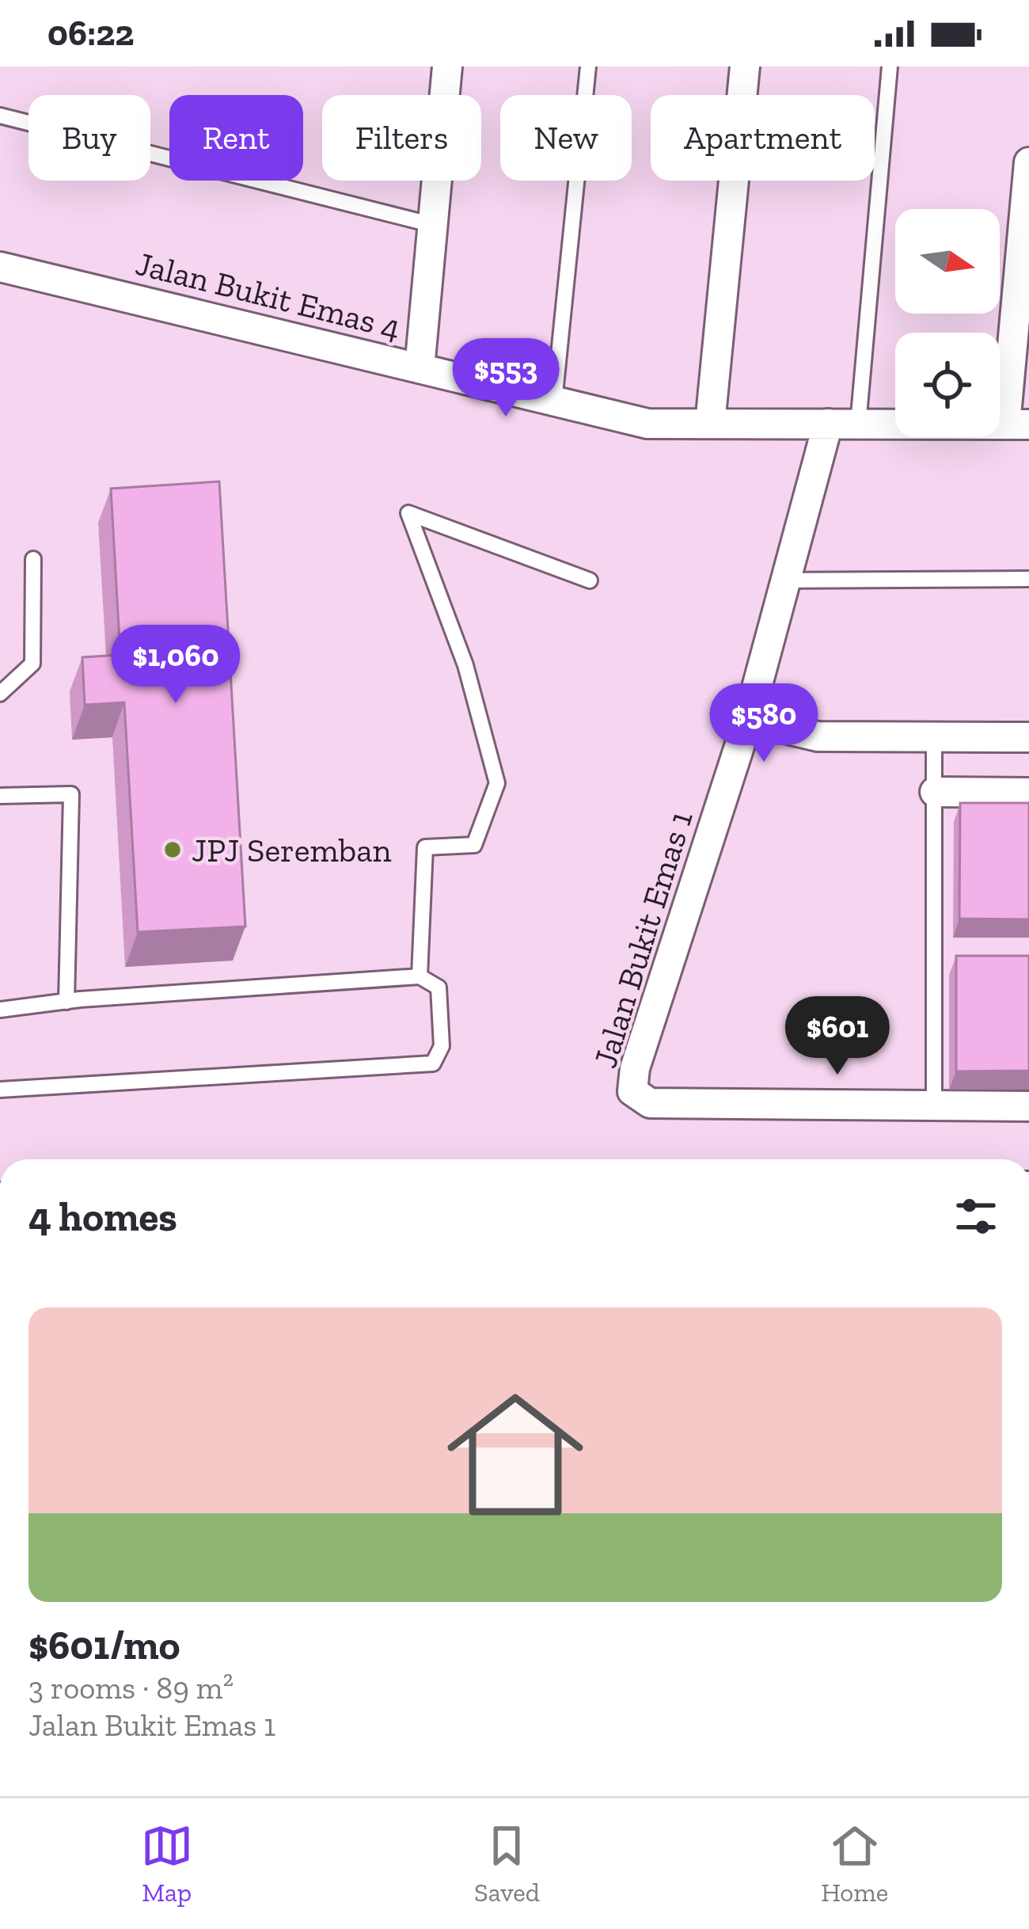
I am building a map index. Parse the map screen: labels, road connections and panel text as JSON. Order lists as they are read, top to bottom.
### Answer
{
  "streets": {
    "street": ["Jalan Bukit Emas 4", "Jalan Bukit Emas 1"]
  },
  "crossings": [
    ["Jalan Bukit Emas 4", "Jalan Bukit Emas 1"]
  ],
  "places": ["JPJ Seremban"],
  "north": "right",
  "page": {
    "status": "06:22",
    "chip": [
      "Buy",
      "Rent",
      "Filters",
      "New",
      "Apartment"
    ],
    "price": [
      "$553",
      "$1,060",
      "$580",
      "$601"
    ],
    "heading": "4 homes",
    "list": [
      {
        "name": "$601/mo",
        "note": "3 rooms · 89 m² · Jalan Bukit Emas 1"
      }
    ],
    "tabs": ["Map", "Saved", "Home"]
  }
}
